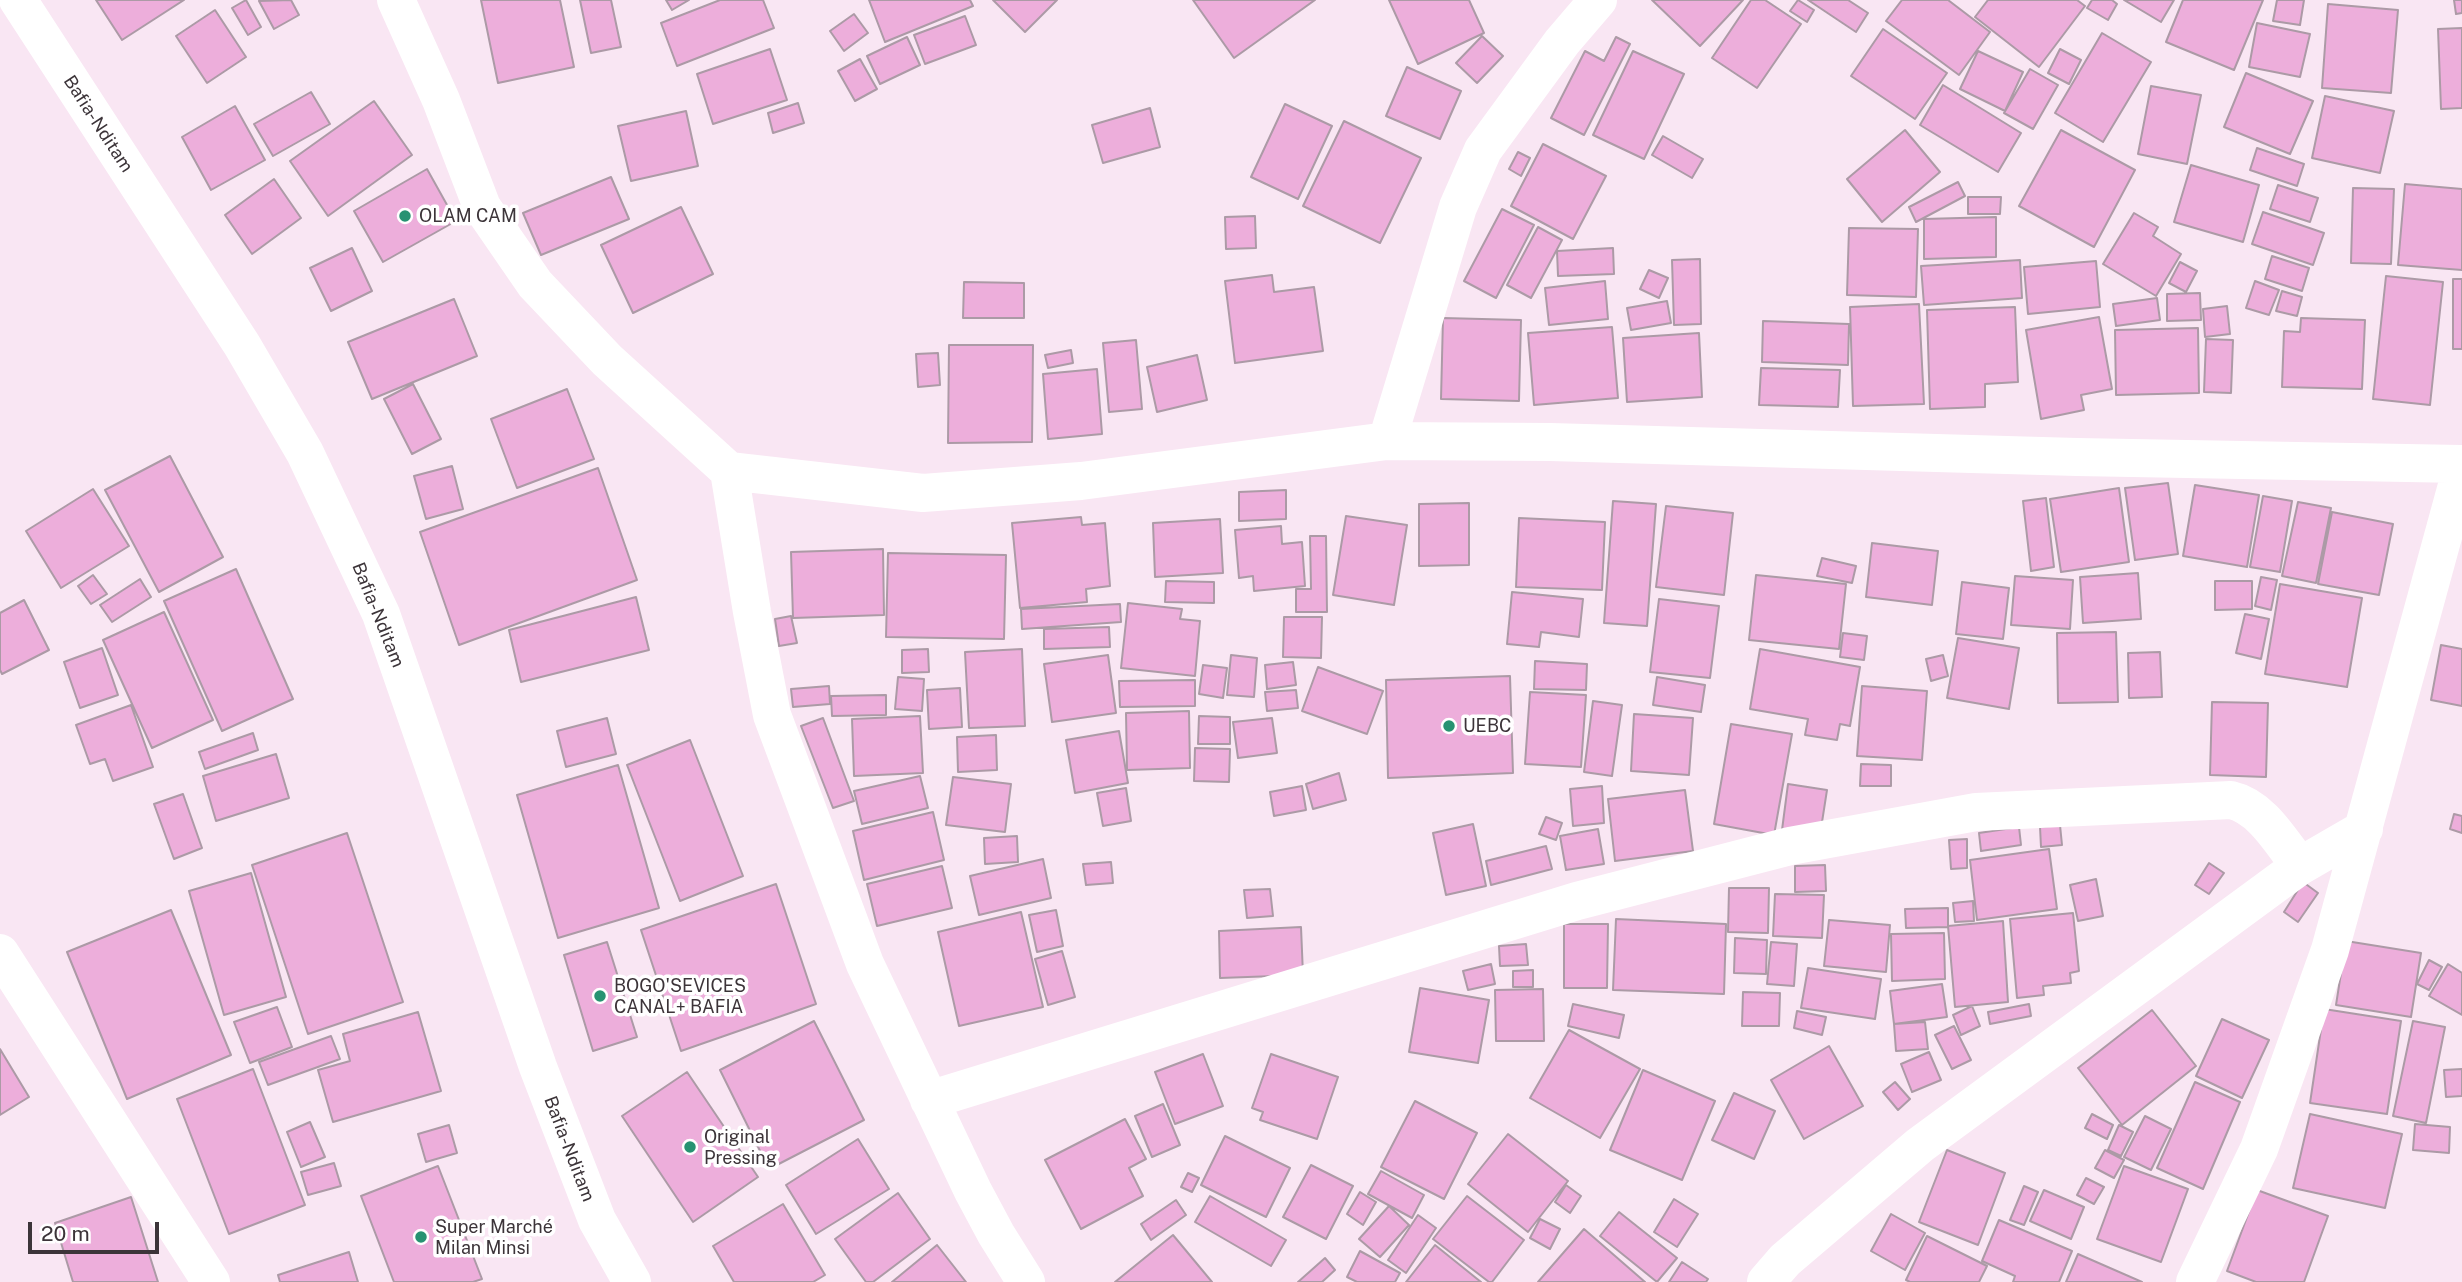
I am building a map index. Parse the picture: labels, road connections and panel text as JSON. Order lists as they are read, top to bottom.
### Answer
{
  "streets": {
    "street": ["Bafia-Nditam"]
  },
  "places": [
    "OLAM CAM",
    "UEBC",
    "BOGO'SEVICES CANAL+ BAFIA",
    "Original Pressing",
    "Super Marché Milan Minsi"
  ],
  "scale_bar": "20 m"
}
